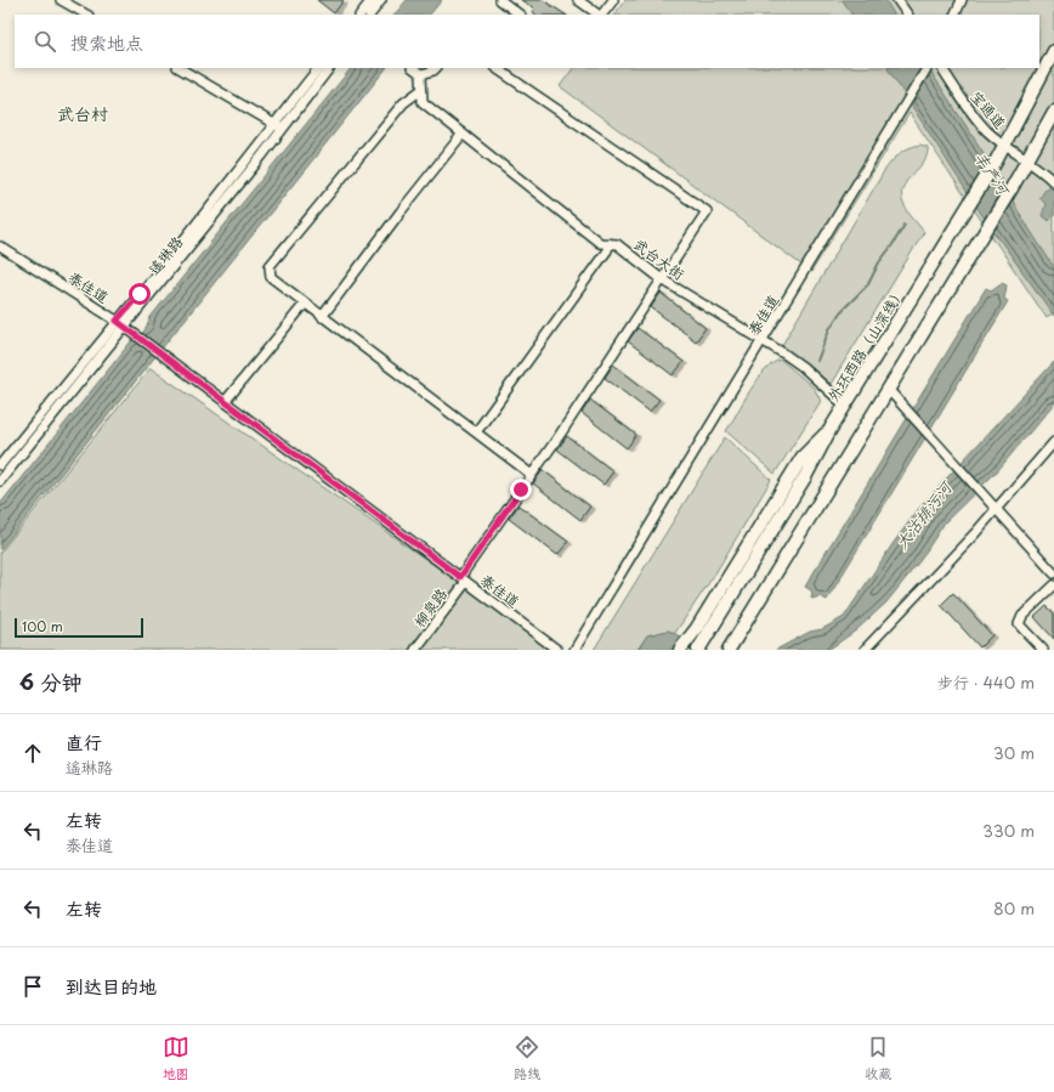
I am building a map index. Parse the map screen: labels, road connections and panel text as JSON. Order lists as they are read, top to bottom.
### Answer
{
  "streets": {
    "highway": ["外环西路（山深线）"],
    "street": [
      "宝通道",
      "遥琳路",
      "武台大街",
      "泰佳道",
      "柳泉路"
    ]
  },
  "crossings": [
    ["宝通道", "外环西路（山深线）"],
    ["遥琳路", "泰佳道"],
    ["武台大街", "泰佳道"],
    ["武台大街", "外环西路（山深线）"],
    ["武台大街", "柳泉路"],
    ["泰佳道", "柳泉路"]
  ],
  "districts": ["武台村"],
  "water": ["丰产河", "大沽排污河"],
  "scale_bar": "100 m",
  "page": {
    "search": "搜索地点",
    "scale": "100 m",
    "heading": ["6 分钟", "步行 · 440 m"],
    "list": [
      ["直行", "遥琳路", "30 m"],
      ["左转", "泰佳道", "330 m"],
      ["左转", "80 m"],
      "到达目的地"
    ],
    "nav": ["地图", "路线", "收藏"]
  }
}
